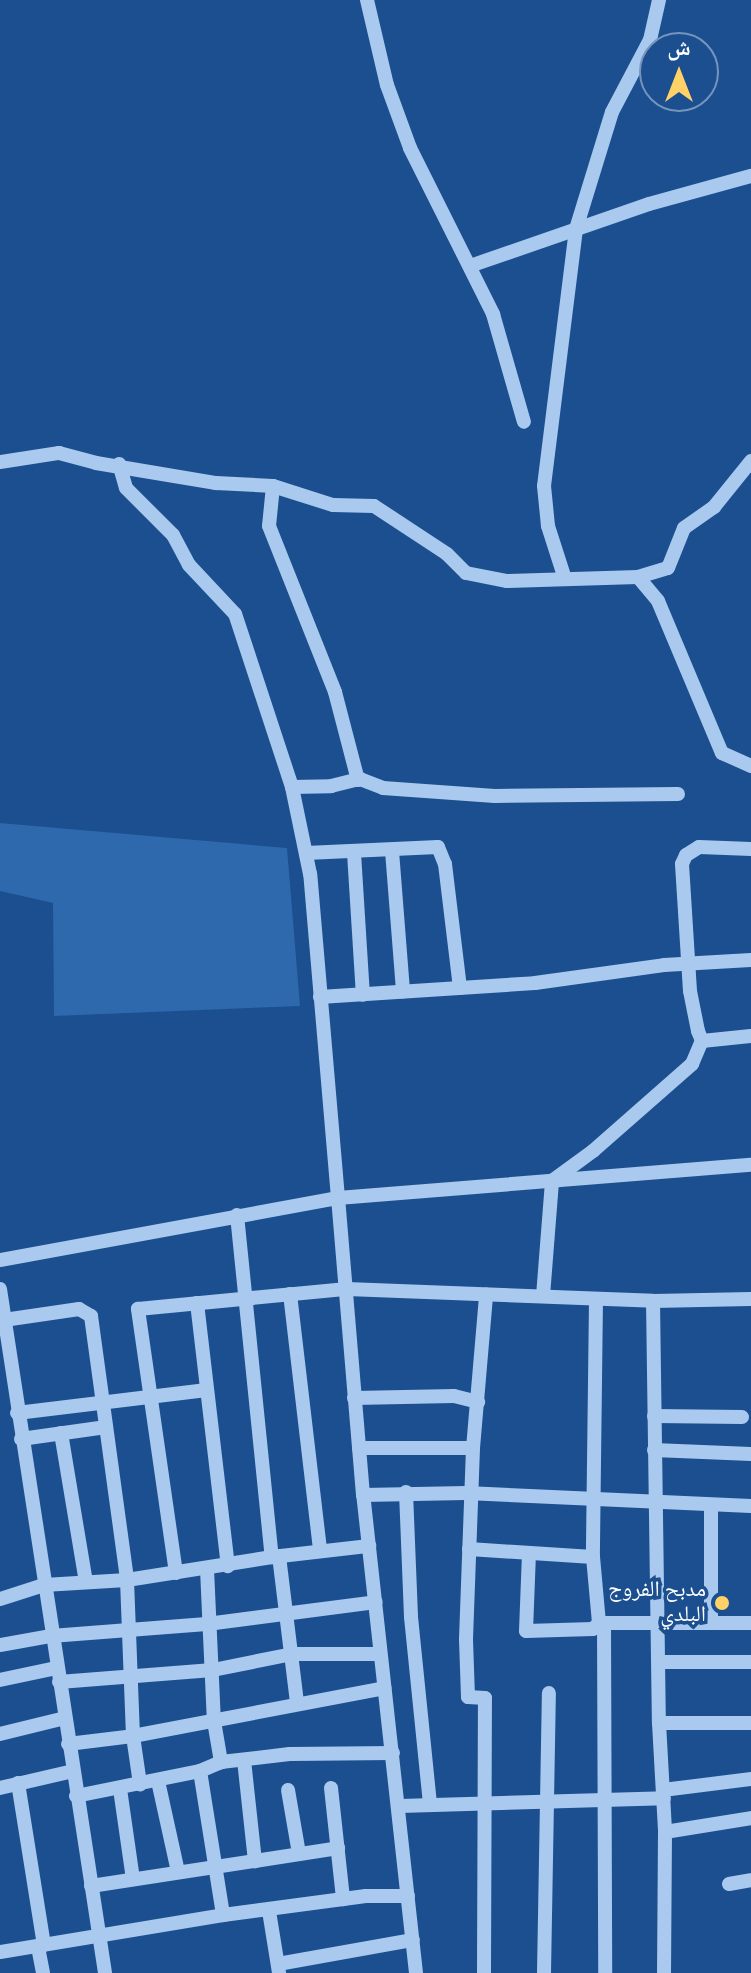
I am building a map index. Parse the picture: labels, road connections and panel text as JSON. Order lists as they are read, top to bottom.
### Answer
{
  "places": ["مدبح الفروج البلدي"],
  "north": "top"
}
